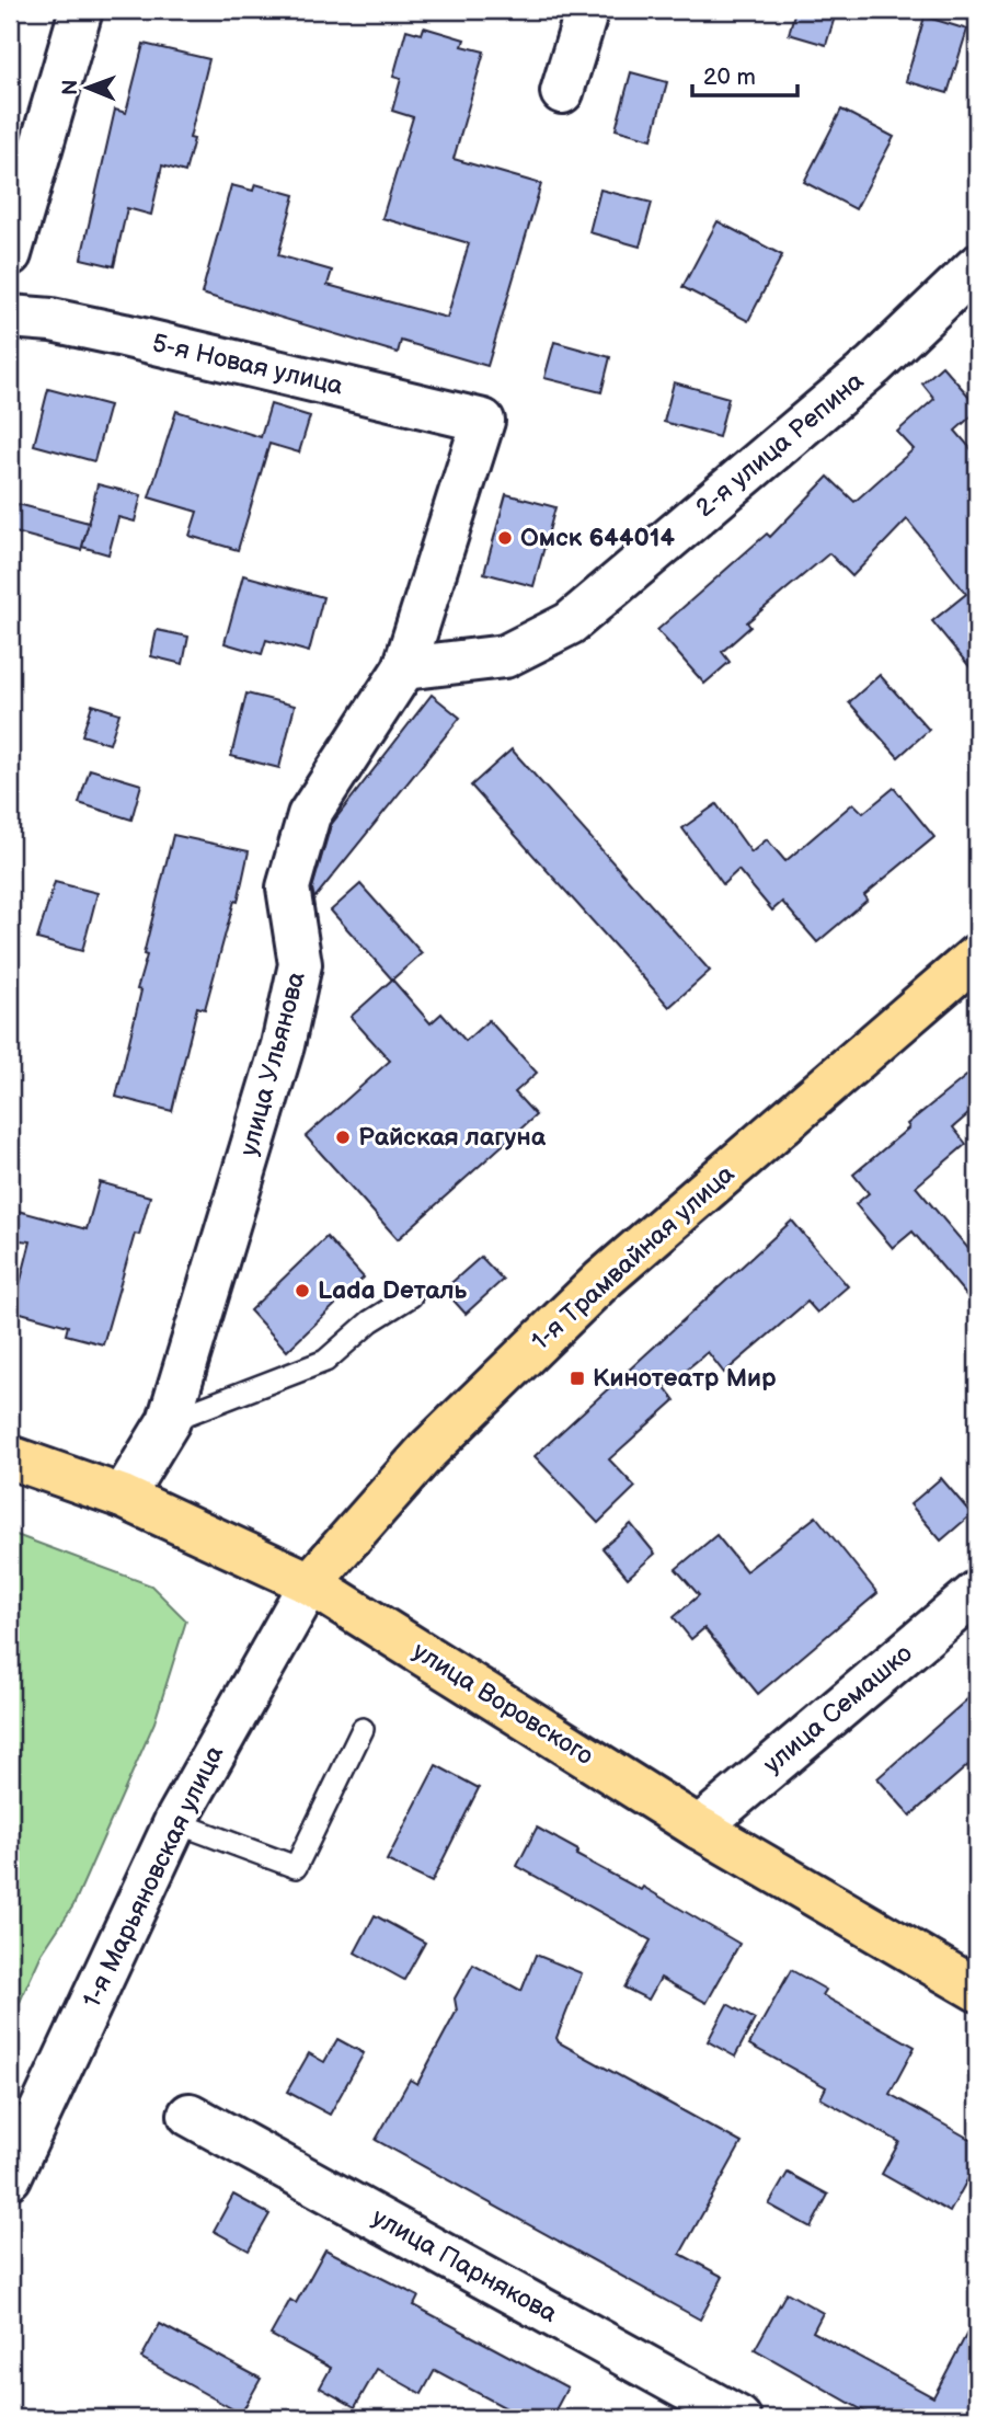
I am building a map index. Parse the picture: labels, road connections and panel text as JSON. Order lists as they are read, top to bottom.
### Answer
{
  "streets": {
    "main road": ["1-я Трамвайная улица", "улица Воровского"],
    "street": [
      "5-я Новая улица",
      "2-я улица Репина",
      "улица Ульянова",
      "улица Семашко",
      "1-я Марьяновская улица",
      "улица Парнякова"
    ]
  },
  "crossings": [
    ["5-я Новая улица", "улица Ульянова"],
    ["2-я улица Репина", "улица Ульянова"],
    ["улица Ульянова", "улица Воровского"],
    ["1-я Трамвайная улица", "улица Воровского"],
    ["1-я Трамвайная улица", "1-я Марьяновская улица"],
    ["улица Воровского", "улица Семашко"],
    ["улица Воровского", "1-я Марьяновская улица"]
  ],
  "places": {
    "other": ["Омск 644014", "Райская лагуна", "Lada Dеталь"],
    "transit": ["Кинотеатр Мир"]
  },
  "scale_bar": "20 m",
  "north": "left"
}
